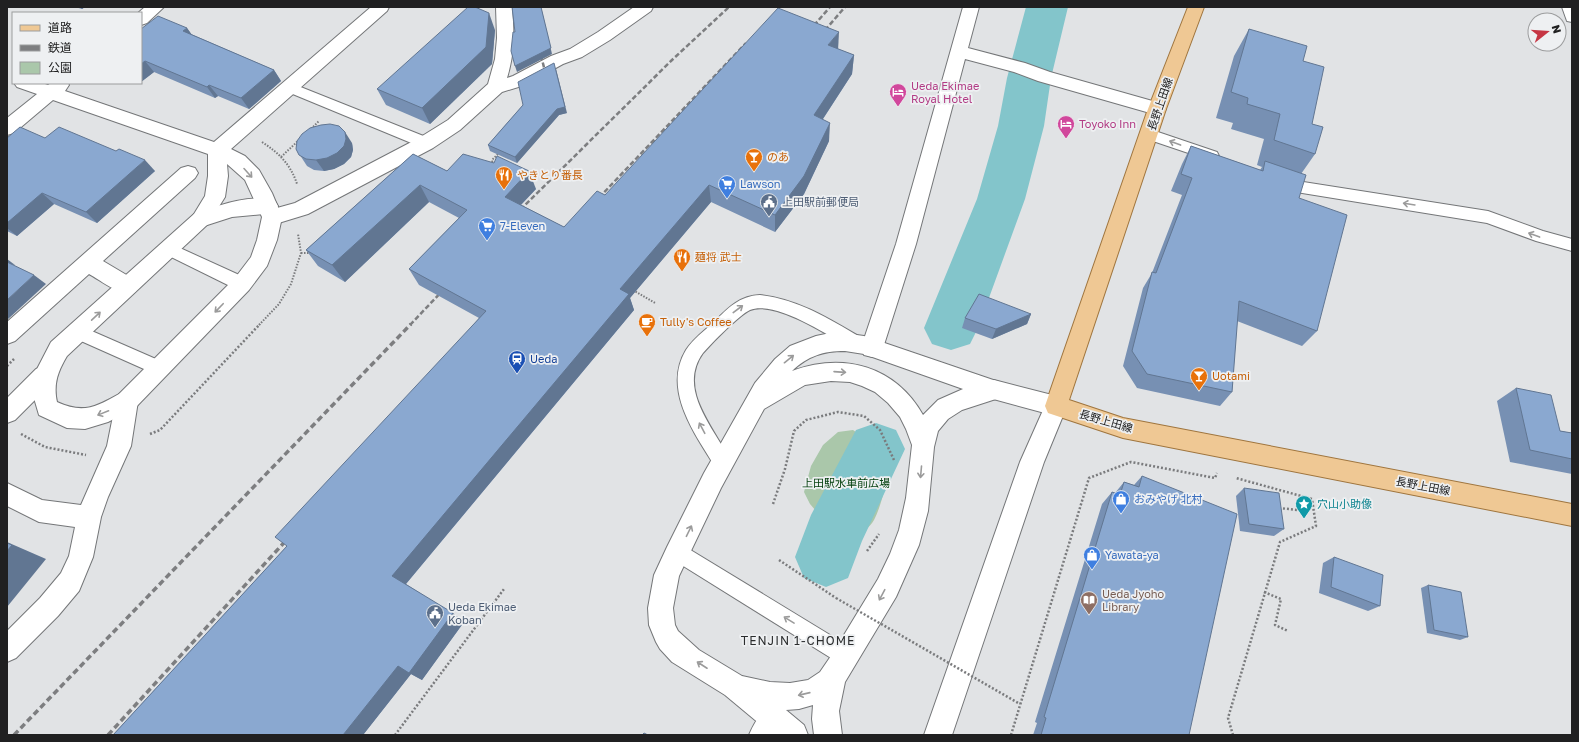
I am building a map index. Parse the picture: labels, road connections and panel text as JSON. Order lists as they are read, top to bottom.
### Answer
{
  "streets": {
    "main road": ["長野上田線"]
  },
  "districts": ["TENJIN 1-CHOME"],
  "parks": ["上田駅水車前広場"],
  "places": {
    "hotel": ["Ueda Ekimae Royal Hotel", "Toyoko Inn"],
    "bar": ["のあ", "Uotami"],
    "restaurant": ["やきとり番長", "麺将 武士"],
    "supermarket": ["Lawson", "7-Eleven"],
    "public building": ["上田駅前郵便局", "Ueda Ekimae Koban"],
    "cafe": ["Tully's Coffee"],
    "station": ["Ueda"],
    "shop": ["おみやげ 北村", "Yawata-ya"],
    "place": ["穴山小助像"],
    "library": ["Ueda Jyoho Library"]
  },
  "legend": ["道路", "鉄道", "公園"],
  "north": "right"
}
